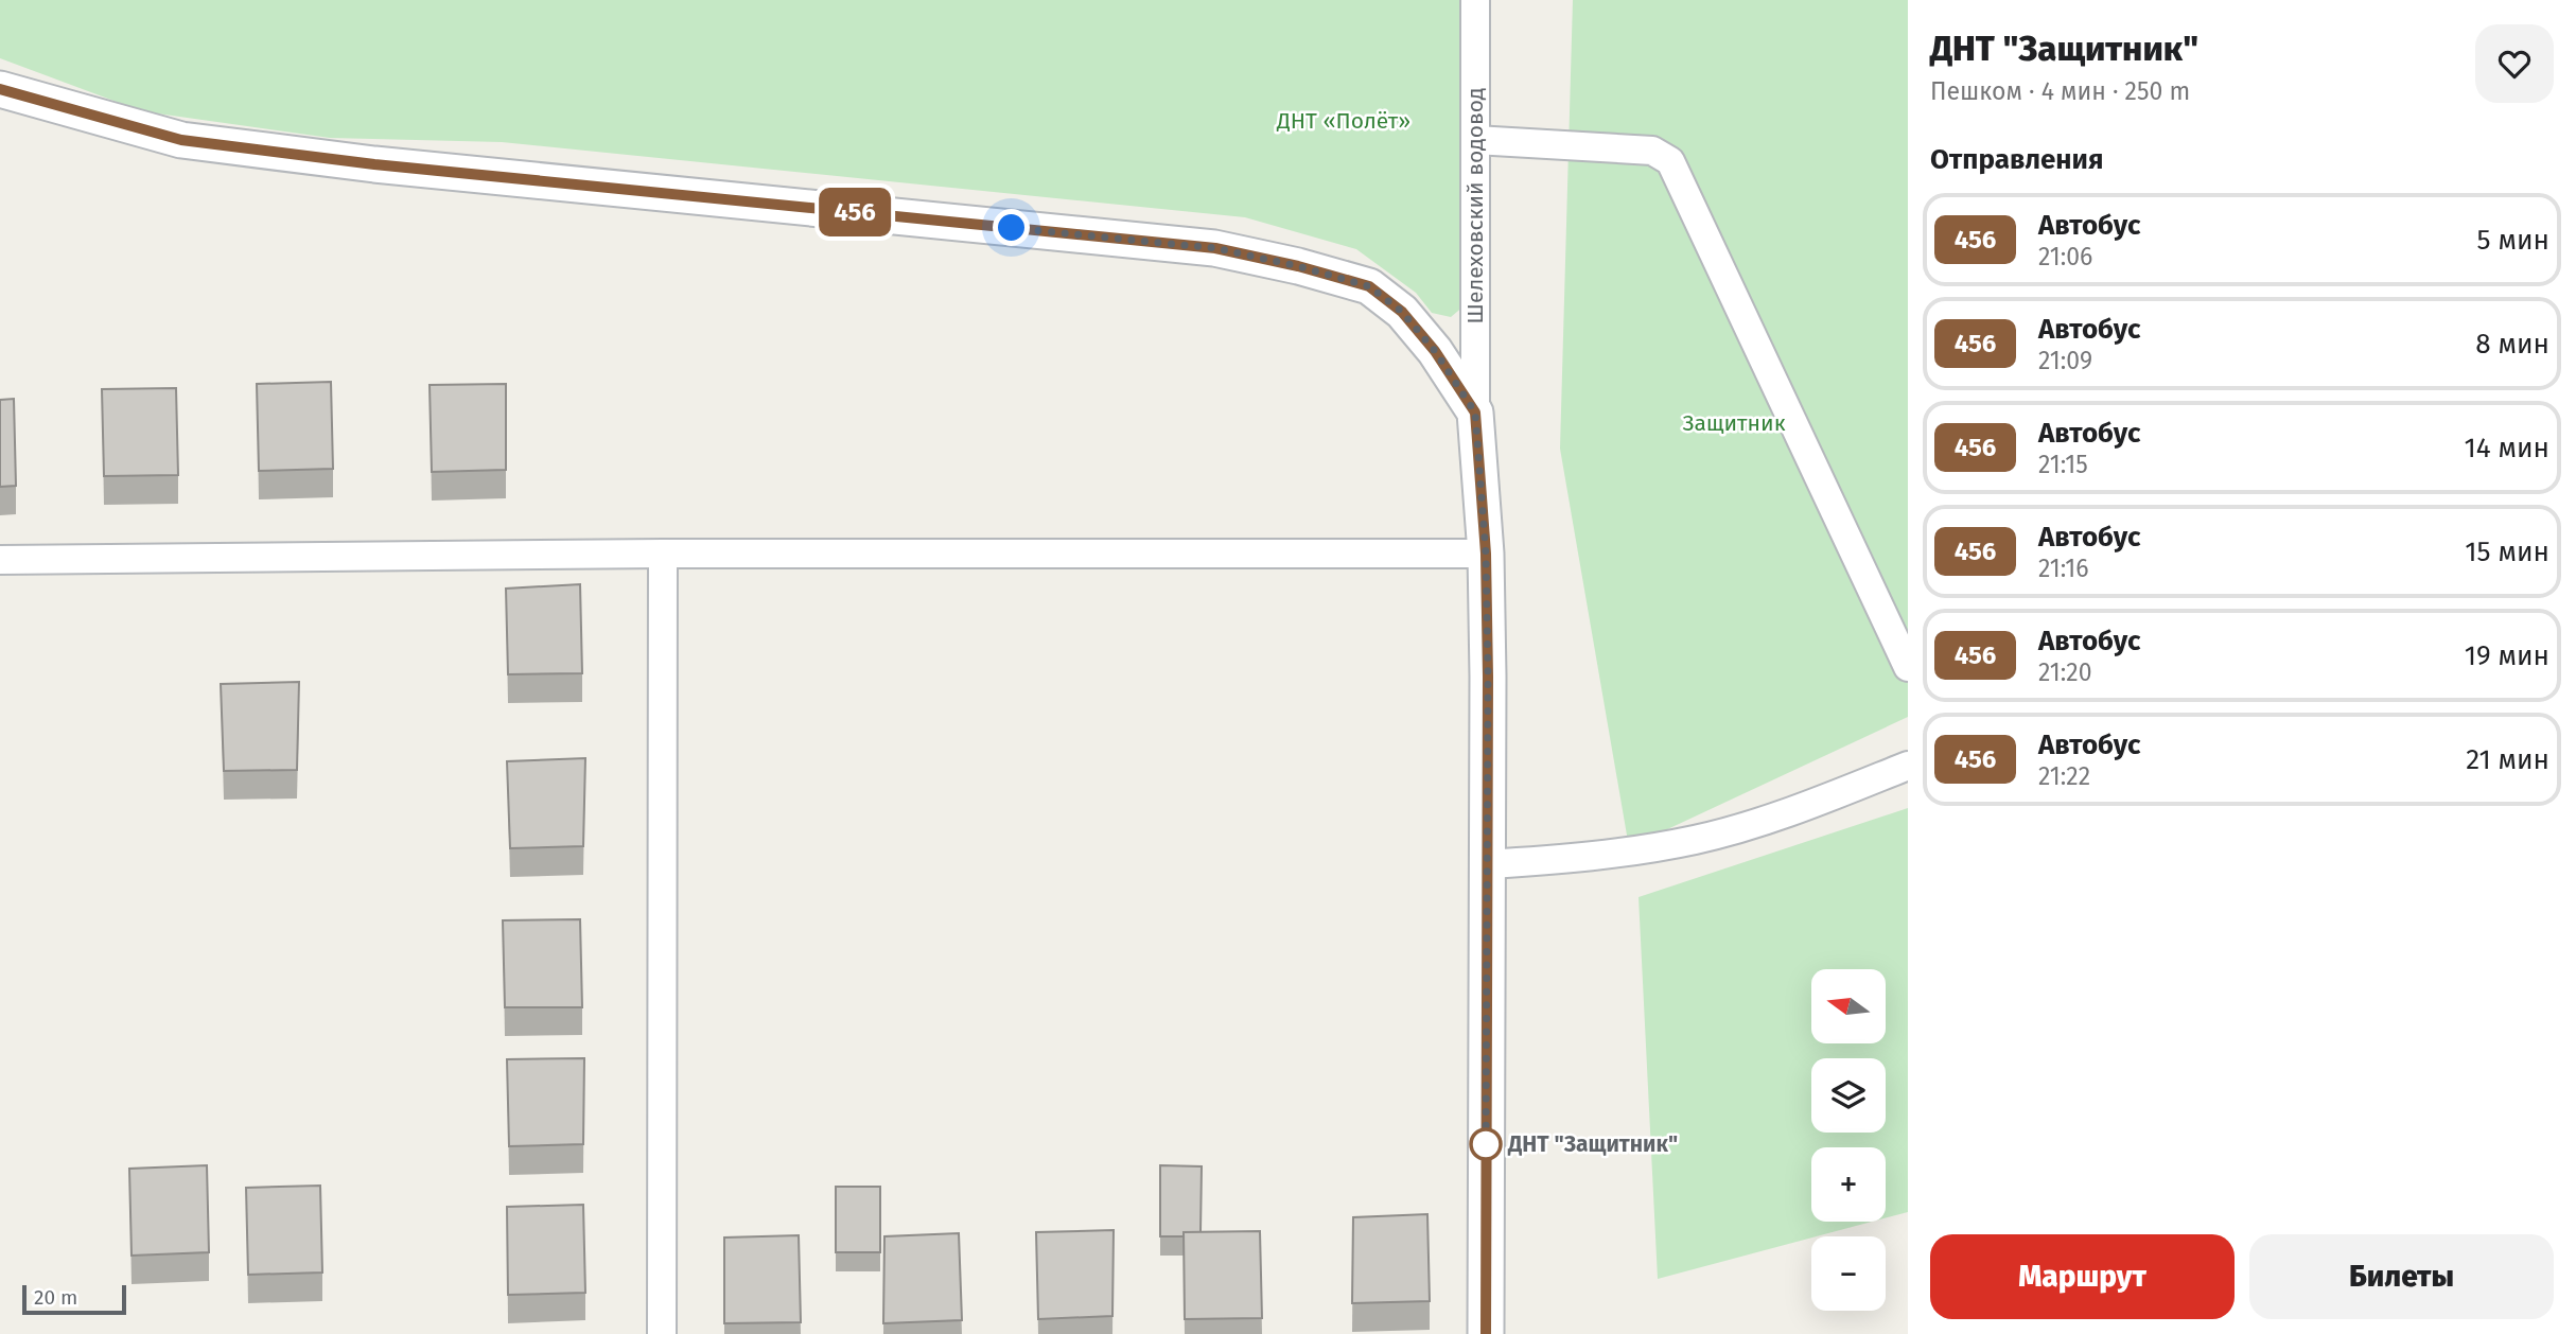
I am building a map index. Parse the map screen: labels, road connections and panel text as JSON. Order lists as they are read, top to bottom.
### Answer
{
  "streets": {
    "street": ["Шелеховский водовод"]
  },
  "parks": ["ДНТ «Полёт»", "Защитник"],
  "places": ["ДНТ \"Защитник\""],
  "lines": ["bus line 456"],
  "scale_bar": "20 m",
  "north": "left",
  "page": {
    "on_map": "456",
    "heading": [
      ["ДНТ \"Защитник\"", "Пешком · 4 мин · 250 m"],
      "Отправления"
    ],
    "list": [
      {
        "mark": "456",
        "name": "Автобус",
        "note": "21:06",
        "value": "5 мин"
      },
      {
        "mark": "456",
        "name": "Автобус",
        "note": "21:09",
        "value": "8 мин"
      },
      {
        "mark": "456",
        "name": "Автобус",
        "note": "21:15",
        "value": "14 мин"
      },
      {
        "mark": "456",
        "name": "Автобус",
        "note": "21:16",
        "value": "15 мин"
      },
      {
        "mark": "456",
        "name": "Автобус",
        "note": "21:20",
        "value": "19 мин"
      },
      {
        "mark": "456",
        "name": "Автобус",
        "note": "21:22",
        "value": "21 мин"
      }
    ],
    "map_buttons": ["+", "−"],
    "buttons": ["Маршрут", "Билеты"],
    "scale": "20 m"
  }
}
